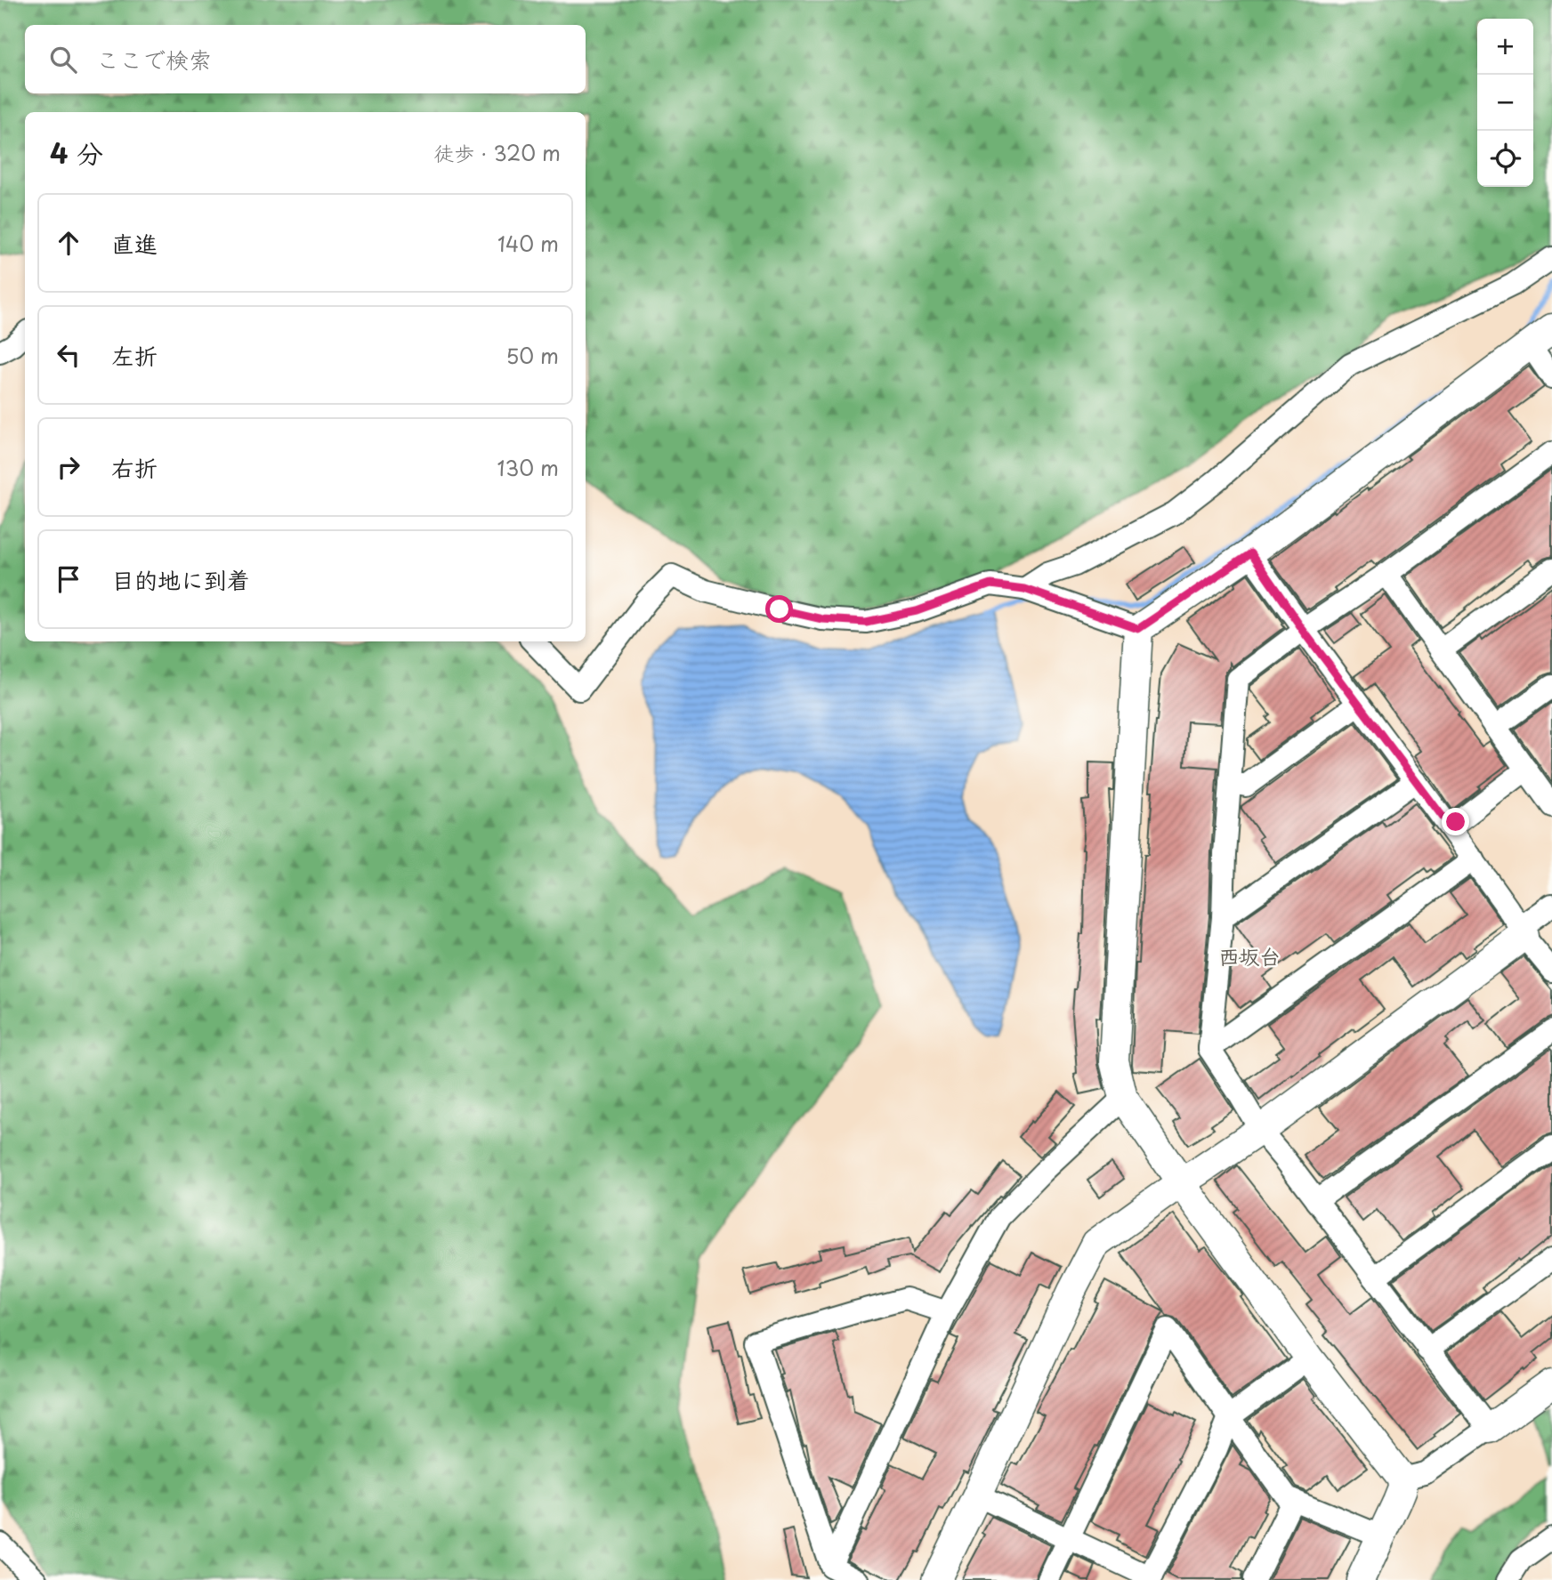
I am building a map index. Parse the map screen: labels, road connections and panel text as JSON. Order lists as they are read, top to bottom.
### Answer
{
  "districts": ["西坂台"],
  "page": {
    "map_buttons": ["+", "−"],
    "search": "ここで検索",
    "heading": ["4 分", "徒歩 · 320 m"],
    "list": [
      ["直進", "140 m"],
      ["左折", "50 m"],
      ["右折", "130 m"],
      "目的地に到着"
    ]
  }
}
